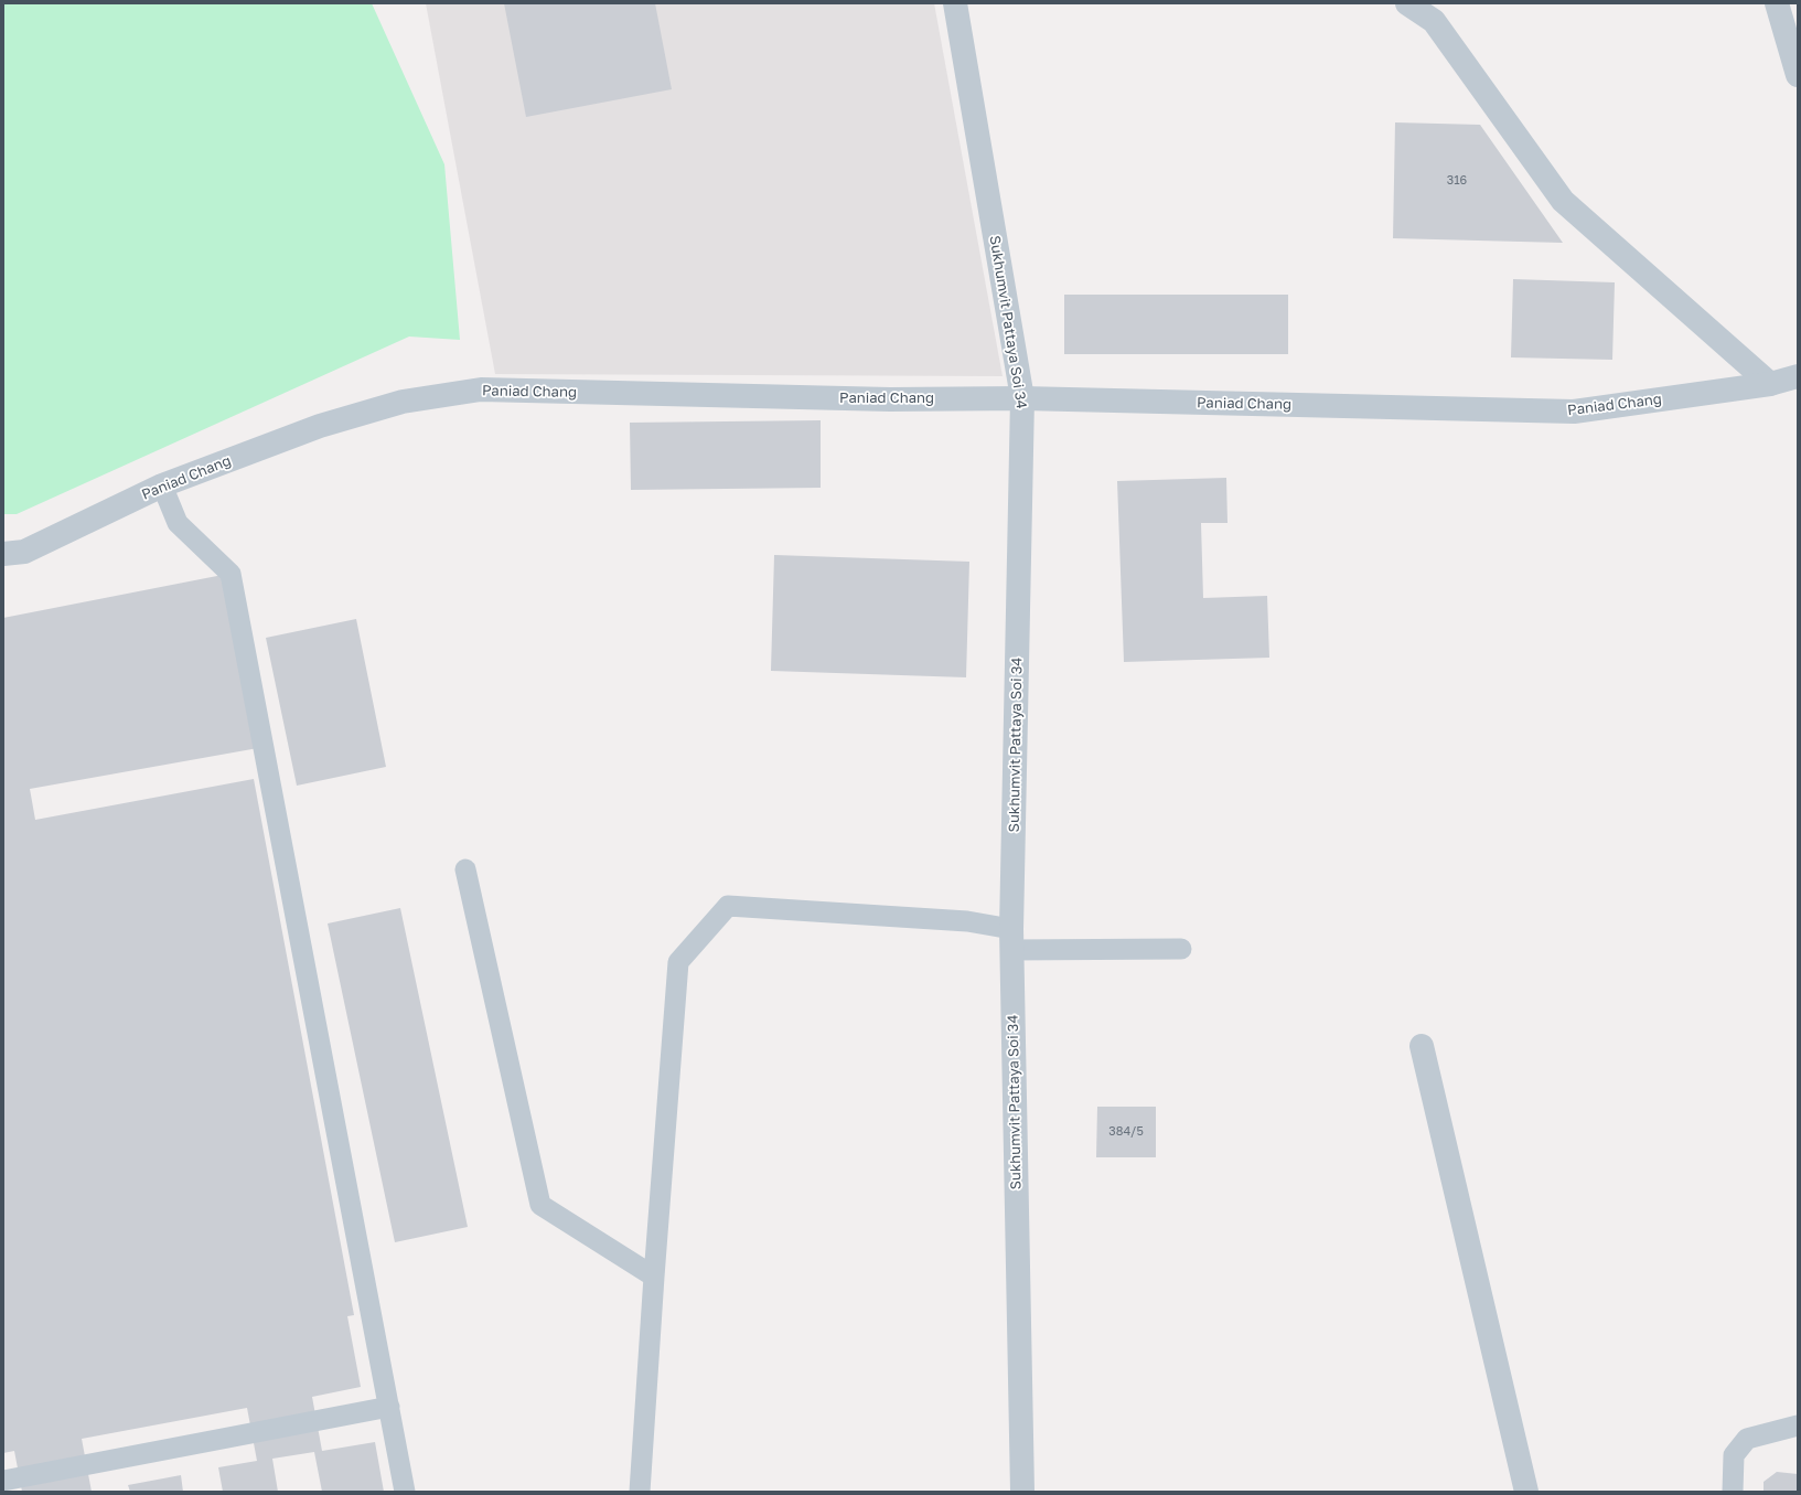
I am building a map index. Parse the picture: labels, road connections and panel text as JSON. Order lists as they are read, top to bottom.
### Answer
{
  "streets": {
    "street": ["Sukhumvit Pattaya Soi 34", "Paniad Chang"]
  },
  "crossings": [
    ["Sukhumvit Pattaya Soi 34", "Paniad Chang"]
  ],
  "house_numbers": ["316", "384/5"]
}
